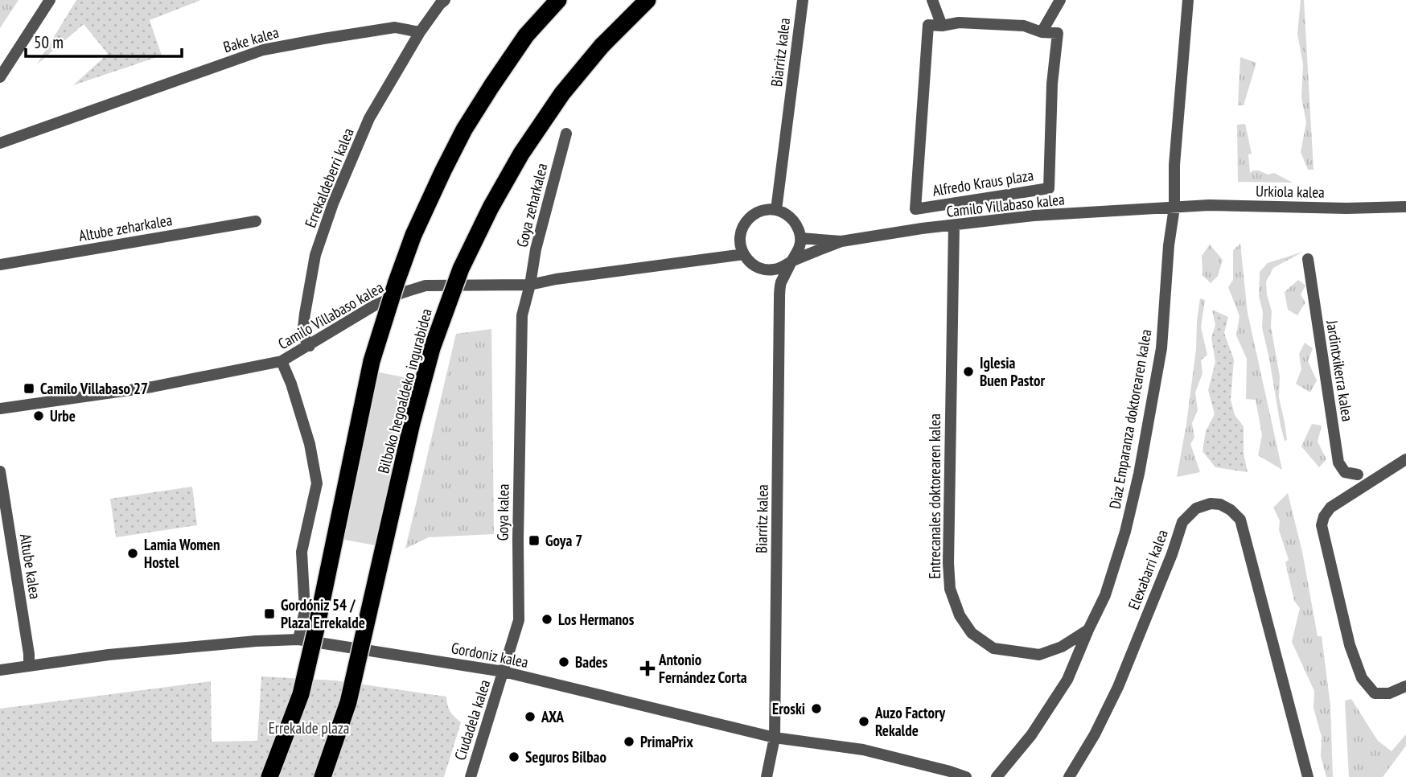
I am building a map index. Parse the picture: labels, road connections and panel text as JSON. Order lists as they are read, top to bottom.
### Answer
{
  "streets": {
    "highway": ["Bilboko hegoaldeko ingurabidea"],
    "street": [
      "Bake kalea",
      "Biarritz kalea",
      "Errekaldeberri kalea",
      "Alfredo Kraus plaza",
      "Urkiola kalea",
      "Goya zeharkalea",
      "Camilo Villabaso kalea",
      "Altube zeharkalea",
      "Jardintxikerra kalea",
      "Diaz Emparanza doktorearen kalea",
      "Entrecanales doktorearen kalea",
      "Goya kalea",
      "Altube kalea",
      "Elexabarri kalea",
      "Gordoniz kalea",
      "Ciudadela kalea"
    ]
  },
  "crossings": [
    ["Bake kalea", "Errekaldeberri kalea"],
    ["Biarritz kalea", "Camilo Villabaso kalea"],
    ["Biarritz kalea", "Gordoniz kalea"],
    ["Errekaldeberri kalea", "Camilo Villabaso kalea"],
    ["Urkiola kalea", "Camilo Villabaso kalea"],
    ["Urkiola kalea", "Diaz Emparanza doktorearen kalea"],
    ["Goya zeharkalea", "Camilo Villabaso kalea"],
    ["Goya zeharkalea", "Goya kalea"],
    ["Camilo Villabaso kalea", "Diaz Emparanza doktorearen kalea"],
    ["Camilo Villabaso kalea", "Entrecanales doktorearen kalea"],
    ["Camilo Villabaso kalea", "Goya kalea"],
    ["Diaz Emparanza doktorearen kalea", "Entrecanales doktorearen kalea"],
    ["Goya kalea", "Gordoniz kalea"],
    ["Goya kalea", "Ciudadela kalea"],
    ["Altube kalea", "Gordoniz kalea"],
    ["Gordoniz kalea", "Ciudadela kalea"]
  ],
  "parks": ["Errekalde plaza"],
  "places": {
    "other": [
      "Iglesia Buen Pastor",
      "Urbe",
      "Lamia Women Hostel",
      "Los Hermanos",
      "Bades",
      "Eroski",
      "AXA",
      "Auzo Factory Rekalde",
      "PrimaPrix",
      "Seguros Bilbao"
    ],
    "transit": ["Camilo Villabaso 27", "Goya 7", "Gordóniz 54 / Plaza Errekalde"],
    "health": ["Antonio Fernández Corta"]
  },
  "scale_bar": "50 m"
}
